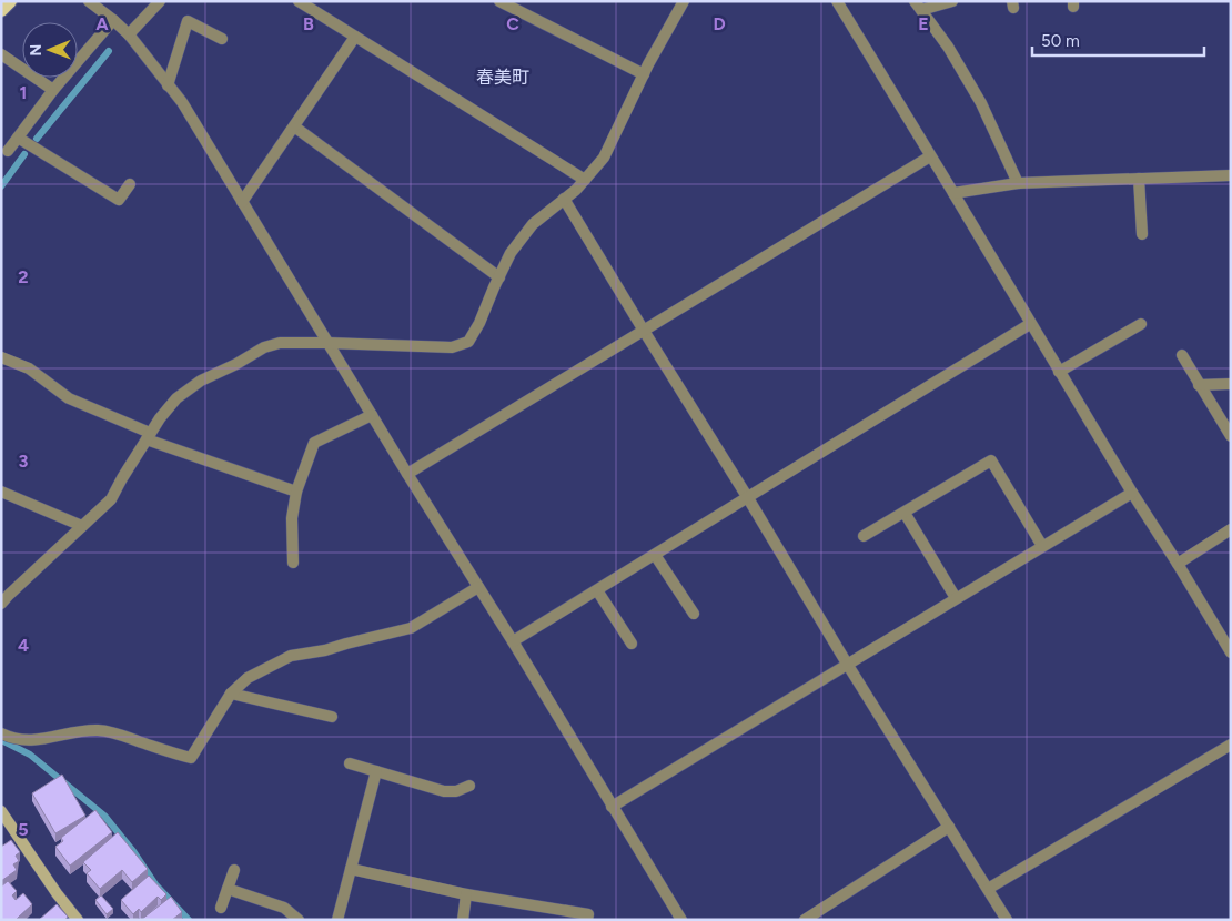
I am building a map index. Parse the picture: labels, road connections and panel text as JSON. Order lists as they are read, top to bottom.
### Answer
{
  "districts": ["春美町"],
  "scale_bar": "50 m",
  "north": "left",
  "grid": {
    "columns": [
      "A",
      "B",
      "C",
      "D",
      "E"
    ],
    "rows": [
      "1",
      "2",
      "3",
      "4",
      "5"
    ]
  }
}
